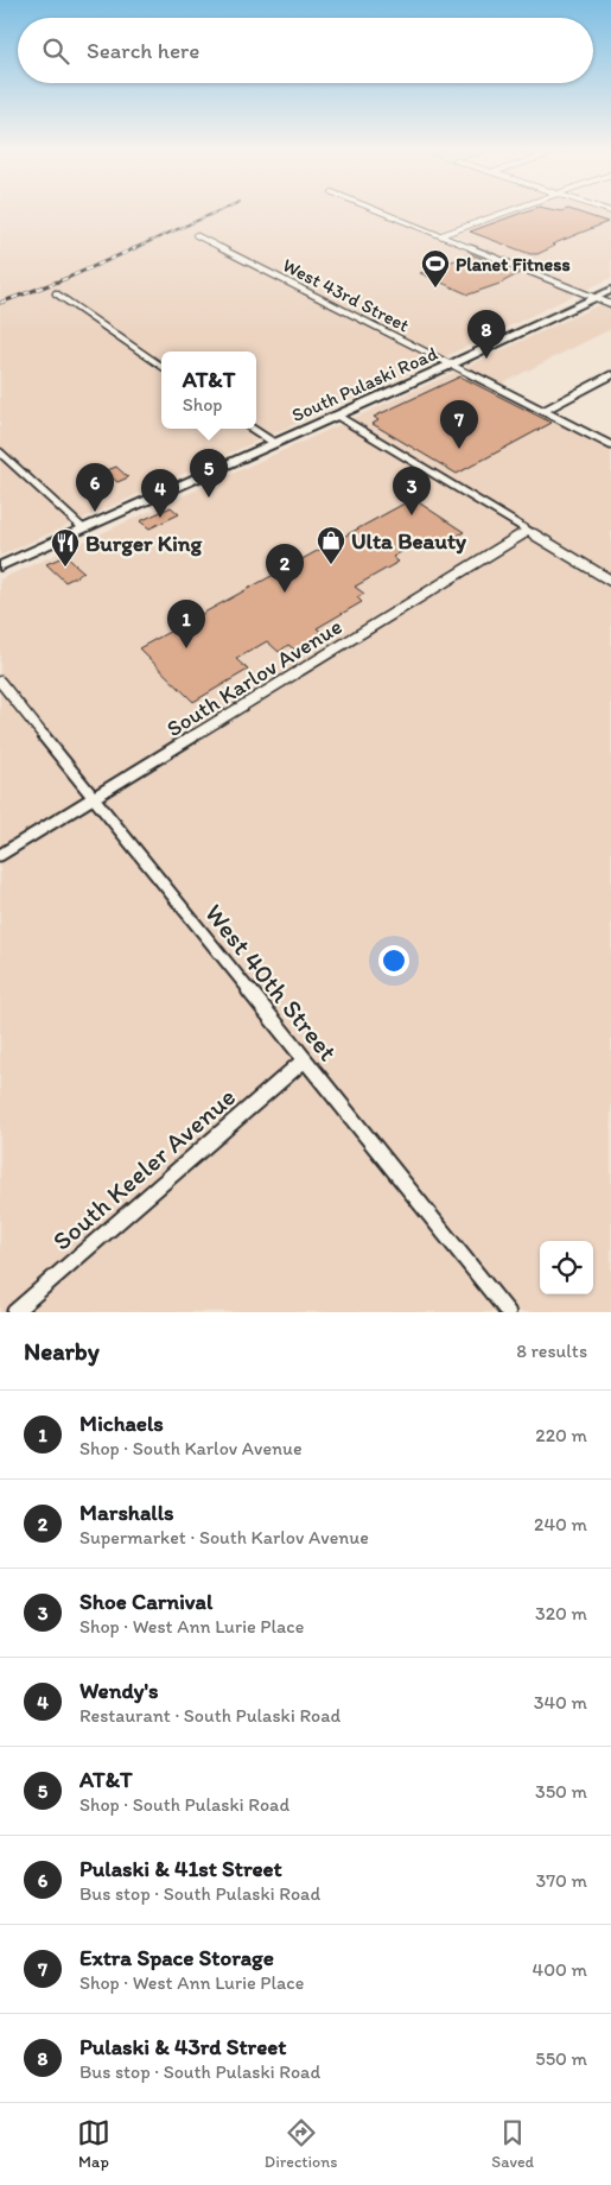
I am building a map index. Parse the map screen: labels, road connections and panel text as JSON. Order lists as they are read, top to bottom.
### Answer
{
  "streets": {
    "main road": ["South Pulaski Road"],
    "street": [
      "West 43rd Street",
      "South Karlov Avenue",
      "West 40th Street",
      "South Keeler Avenue"
    ]
  },
  "crossings": [
    ["West 43rd Street", "South Pulaski Road"],
    ["South Karlov Avenue", "West 40th Street"],
    ["West 40th Street", "South Keeler Avenue"]
  ],
  "places": {
    "sports": ["Planet Fitness"],
    "shop": ["Ulta Beauty"],
    "restaurant": ["Burger King"]
  },
  "page": {
    "search": "Search here",
    "pins": [
      "8",
      "7",
      "5",
      "6",
      "3",
      "4",
      "2",
      "1"
    ],
    "popup": ["AT&T", "Shop"],
    "heading": ["Nearby", "8 results"],
    "list": [
      {
        "mark": "1",
        "name": "Michaels",
        "note": "Shop · South Karlov Avenue",
        "value": "220 m"
      },
      {
        "mark": "2",
        "name": "Marshalls",
        "note": "Supermarket · South Karlov Avenue",
        "value": "240 m"
      },
      {
        "mark": "3",
        "name": "Shoe Carnival",
        "note": "Shop · West Ann Lurie Place",
        "value": "320 m"
      },
      {
        "mark": "4",
        "name": "Wendy's",
        "note": "Restaurant · South Pulaski Road",
        "value": "340 m"
      },
      {
        "mark": "5",
        "name": "AT&T",
        "note": "Shop · South Pulaski Road",
        "value": "350 m"
      },
      {
        "mark": "6",
        "name": "Pulaski & 41st Street",
        "note": "Bus stop · South Pulaski Road",
        "value": "370 m"
      },
      {
        "mark": "7",
        "name": "Extra Space Storage",
        "note": "Shop · West Ann Lurie Place",
        "value": "400 m"
      },
      {
        "mark": "8",
        "name": "Pulaski & 43rd Street",
        "note": "Bus stop · South Pulaski Road",
        "value": "550 m"
      }
    ],
    "nav": ["Map", "Directions", "Saved"]
  }
}
